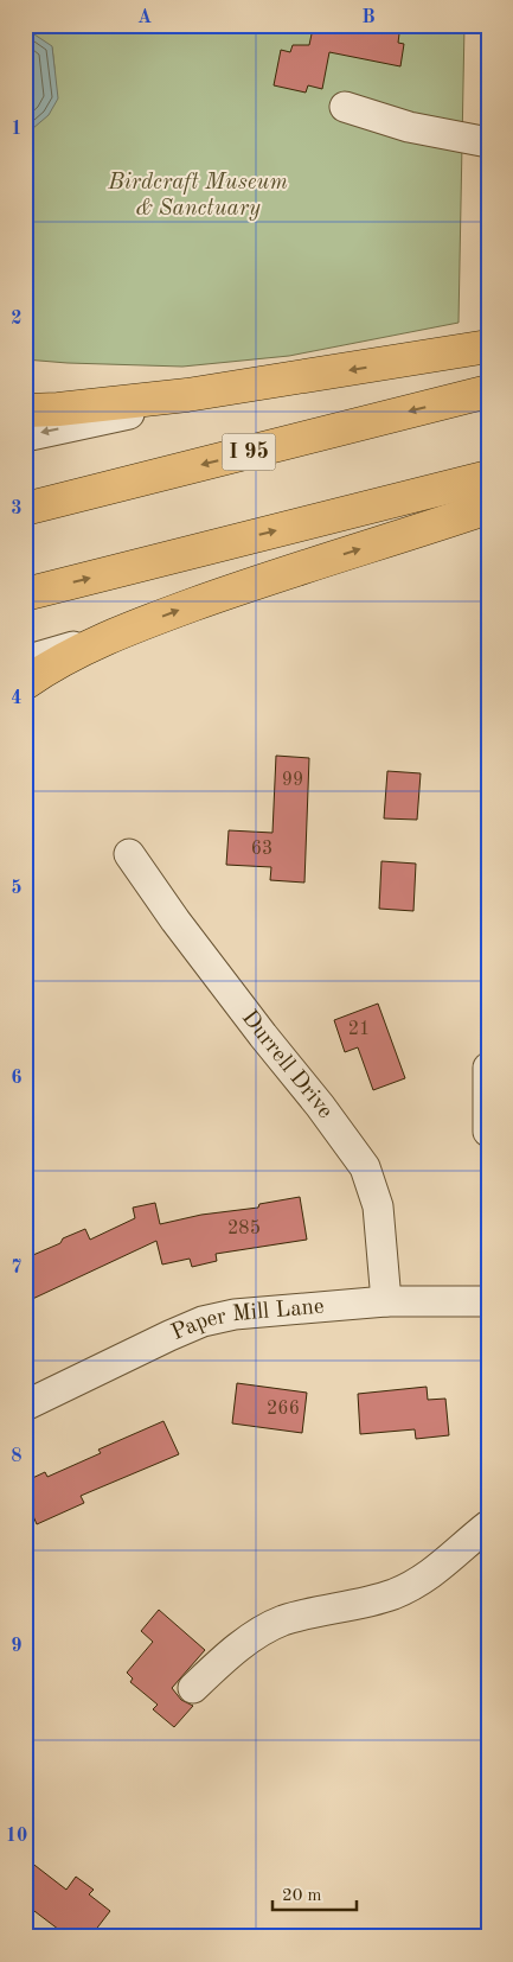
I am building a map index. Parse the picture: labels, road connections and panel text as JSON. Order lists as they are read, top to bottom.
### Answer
{
  "streets": {
    "highway": ["I 95"],
    "street": ["Durrell Drive", "Paper Mill Lane"]
  },
  "crossings": [
    ["Durrell Drive", "Paper Mill Lane"]
  ],
  "parks": ["Birdcraft Museum & Sanctuary"],
  "house_numbers": [
    "99",
    "63",
    "21",
    "285",
    "266"
  ],
  "scale_bar": "20 m",
  "grid": {
    "columns": ["A", "B"],
    "rows": [
      "1",
      "2",
      "3",
      "4",
      "5",
      "6",
      "7",
      "8",
      "9",
      "10"
    ]
  }
}
